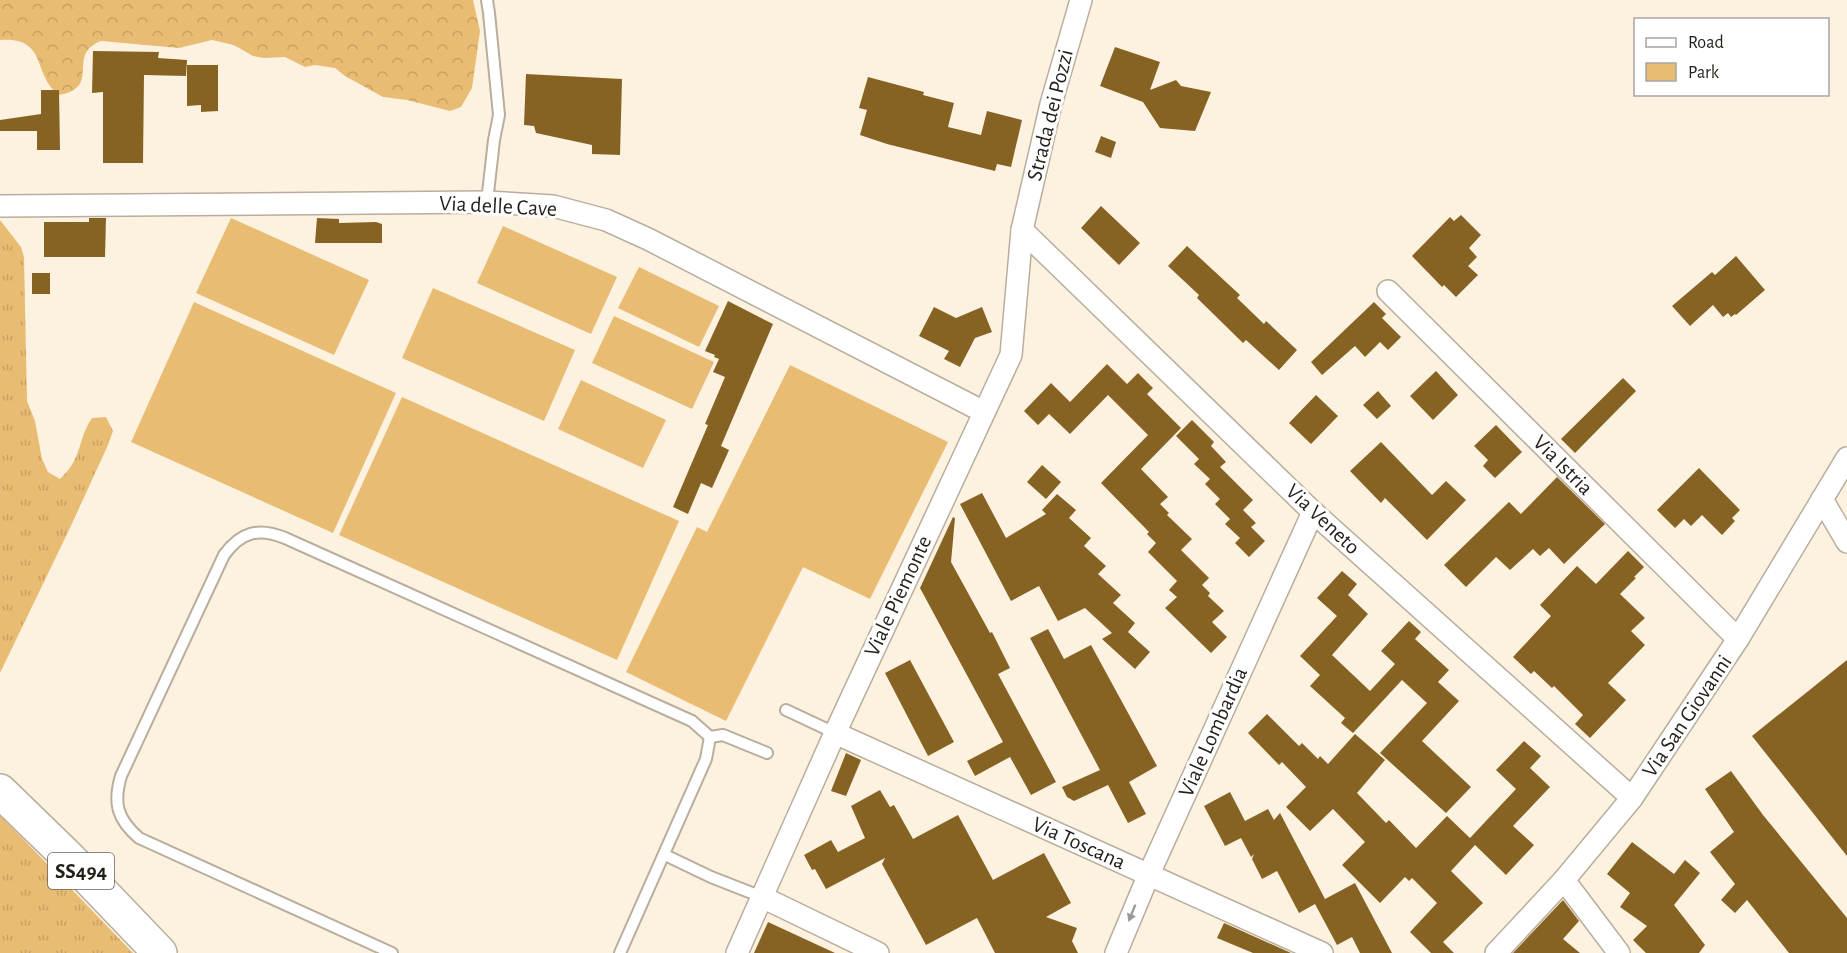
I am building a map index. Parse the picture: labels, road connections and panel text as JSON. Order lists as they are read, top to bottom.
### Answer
{
  "streets": {
    "main road": ["SS494"],
    "street": [
      "Strada dei Pozzi",
      "Via delle Cave",
      "Via Istria",
      "Via Veneto",
      "Viale Piemonte",
      "Via San Giovanni",
      "Viale Lombardia",
      "Via Toscana"
    ]
  },
  "crossings": [
    ["Strada dei Pozzi", "Via Veneto"],
    ["Strada dei Pozzi", "Viale Piemonte"],
    ["Via delle Cave", "Viale Piemonte"],
    ["Via Istria", "Via San Giovanni"],
    ["Via Veneto", "Viale Piemonte"],
    ["Via Veneto", "Via San Giovanni"],
    ["Via Veneto", "Viale Lombardia"],
    ["Viale Piemonte", "Via Toscana"],
    ["Viale Lombardia", "Via Toscana"]
  ],
  "legend": ["Road", "Park"]
}
